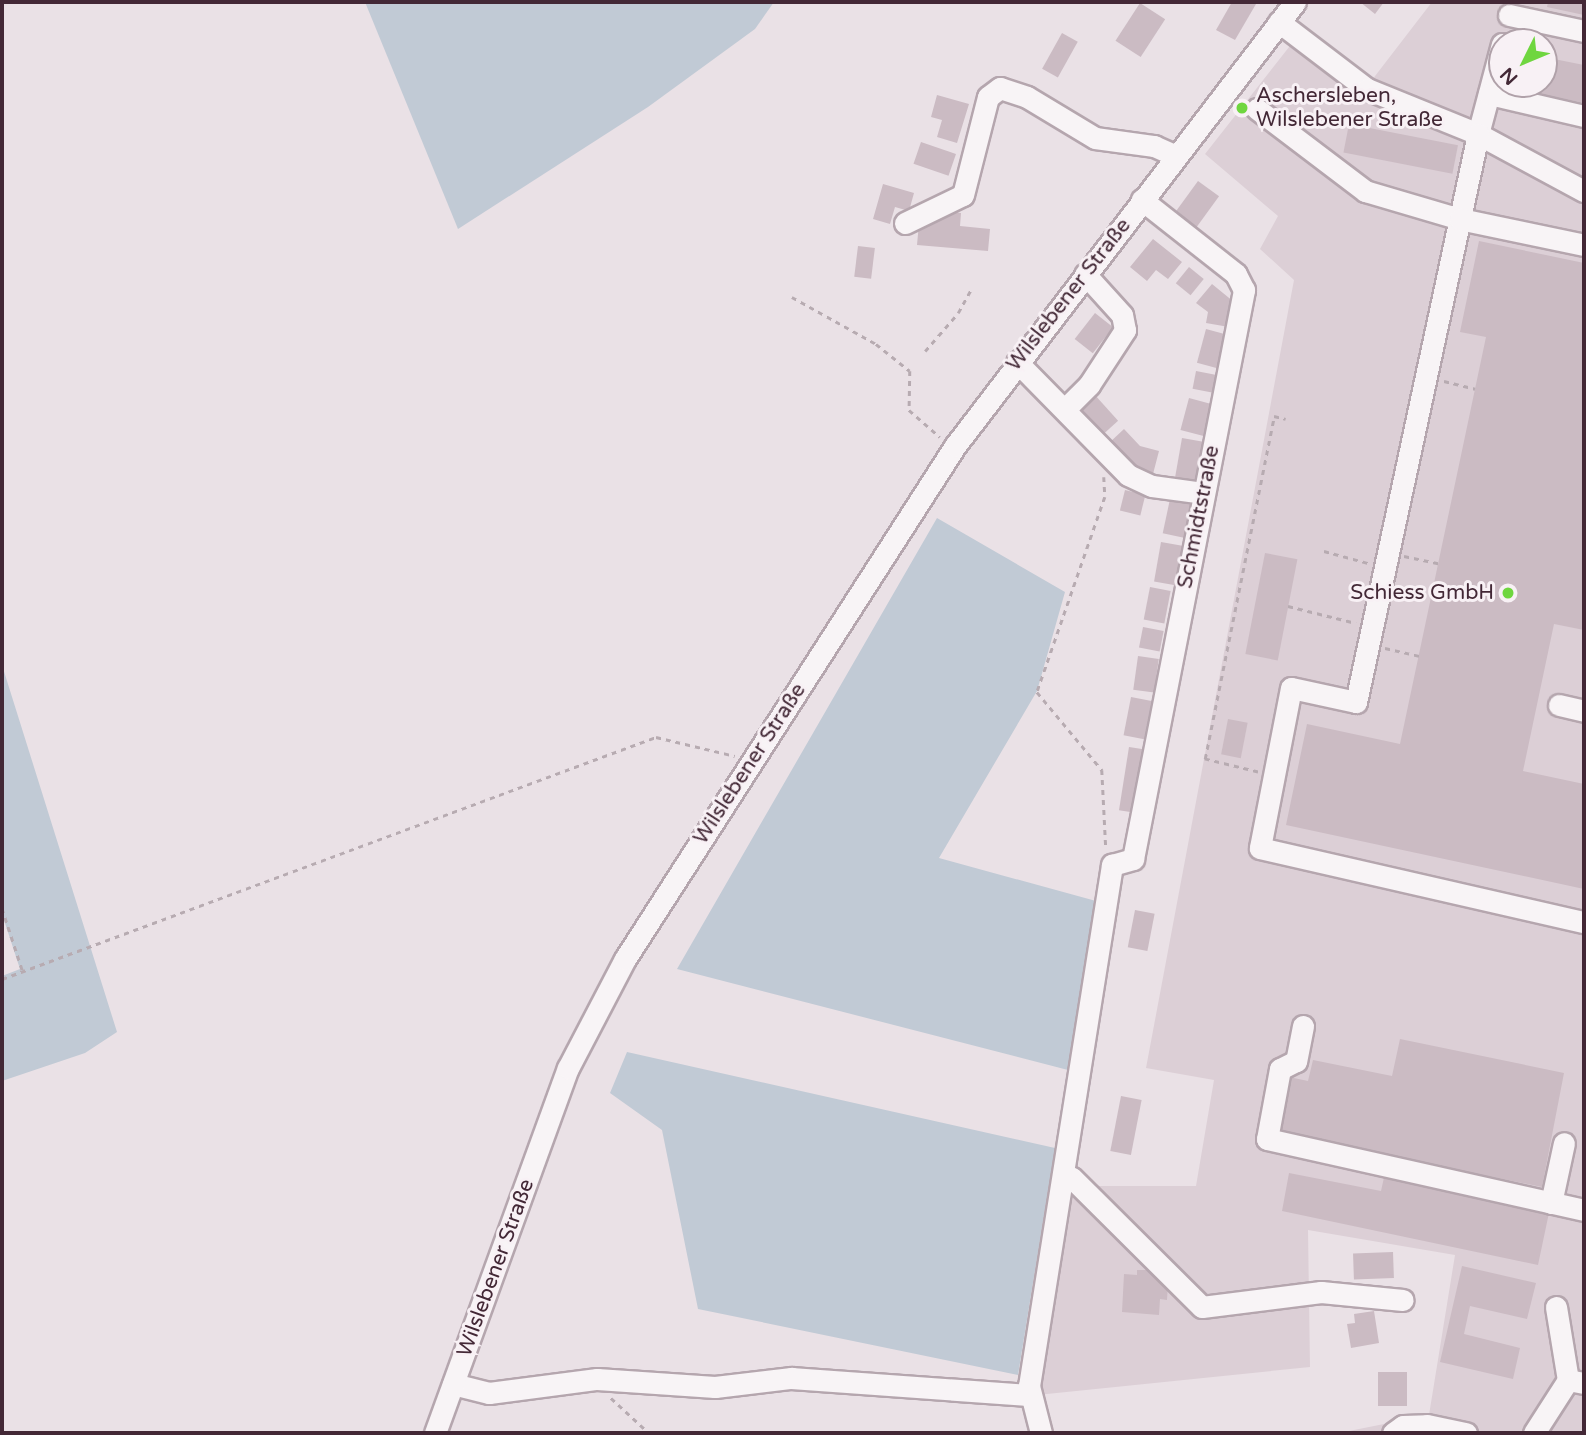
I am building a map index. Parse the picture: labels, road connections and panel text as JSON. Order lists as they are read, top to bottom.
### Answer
{
  "streets": {
    "street": ["Wilslebener Straße", "Schmidtstraße"]
  },
  "crossings": [
    ["Wilslebener Straße", "Schmidtstraße"]
  ],
  "places": ["Aschersleben, Wilslebener Straße", "Schiess GmbH"],
  "north": "bottom left"
}
